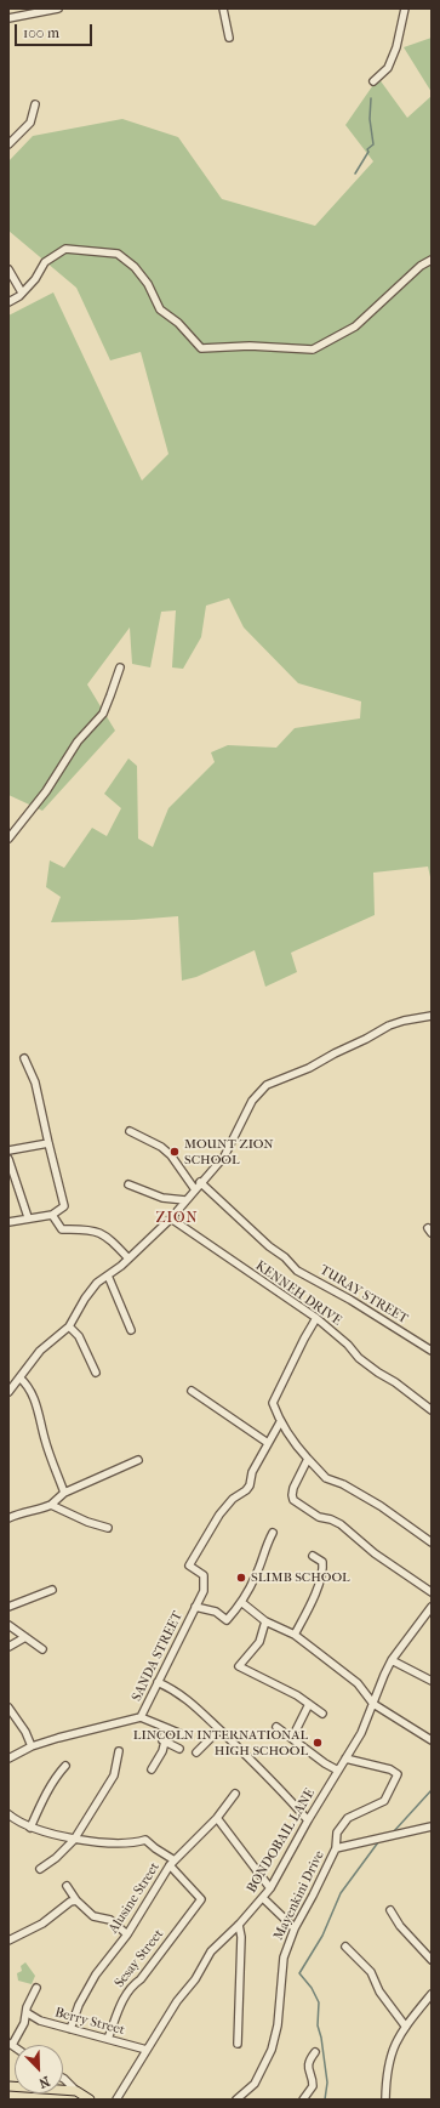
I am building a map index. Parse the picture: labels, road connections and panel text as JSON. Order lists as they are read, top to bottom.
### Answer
{
  "streets": {
    "street": [
      "KENNEH DRIVE",
      "TURAY STREET",
      "SANDA STREET",
      "BONDOBAIL LANE",
      "Mayenkini Drive",
      "Alusine Street",
      "Sesay Street",
      "Berry Street"
    ]
  },
  "crossings": [
    ["BONDOBAIL LANE", "Mayenkini Drive"],
    ["BONDOBAIL LANE", "Berry Street"],
    ["Alusine Street", "Sesay Street"],
    ["Alusine Street", "Berry Street"],
    ["Sesay Street", "Berry Street"]
  ],
  "districts": ["ZION"],
  "places": ["MOUNT ZION SCHOOL", "SLIMB SCHOOL", "LINCOLN INTERNATIONAL HIGH SCHOOL"],
  "scale_bar": "100 m",
  "north": "bottom right"
}
